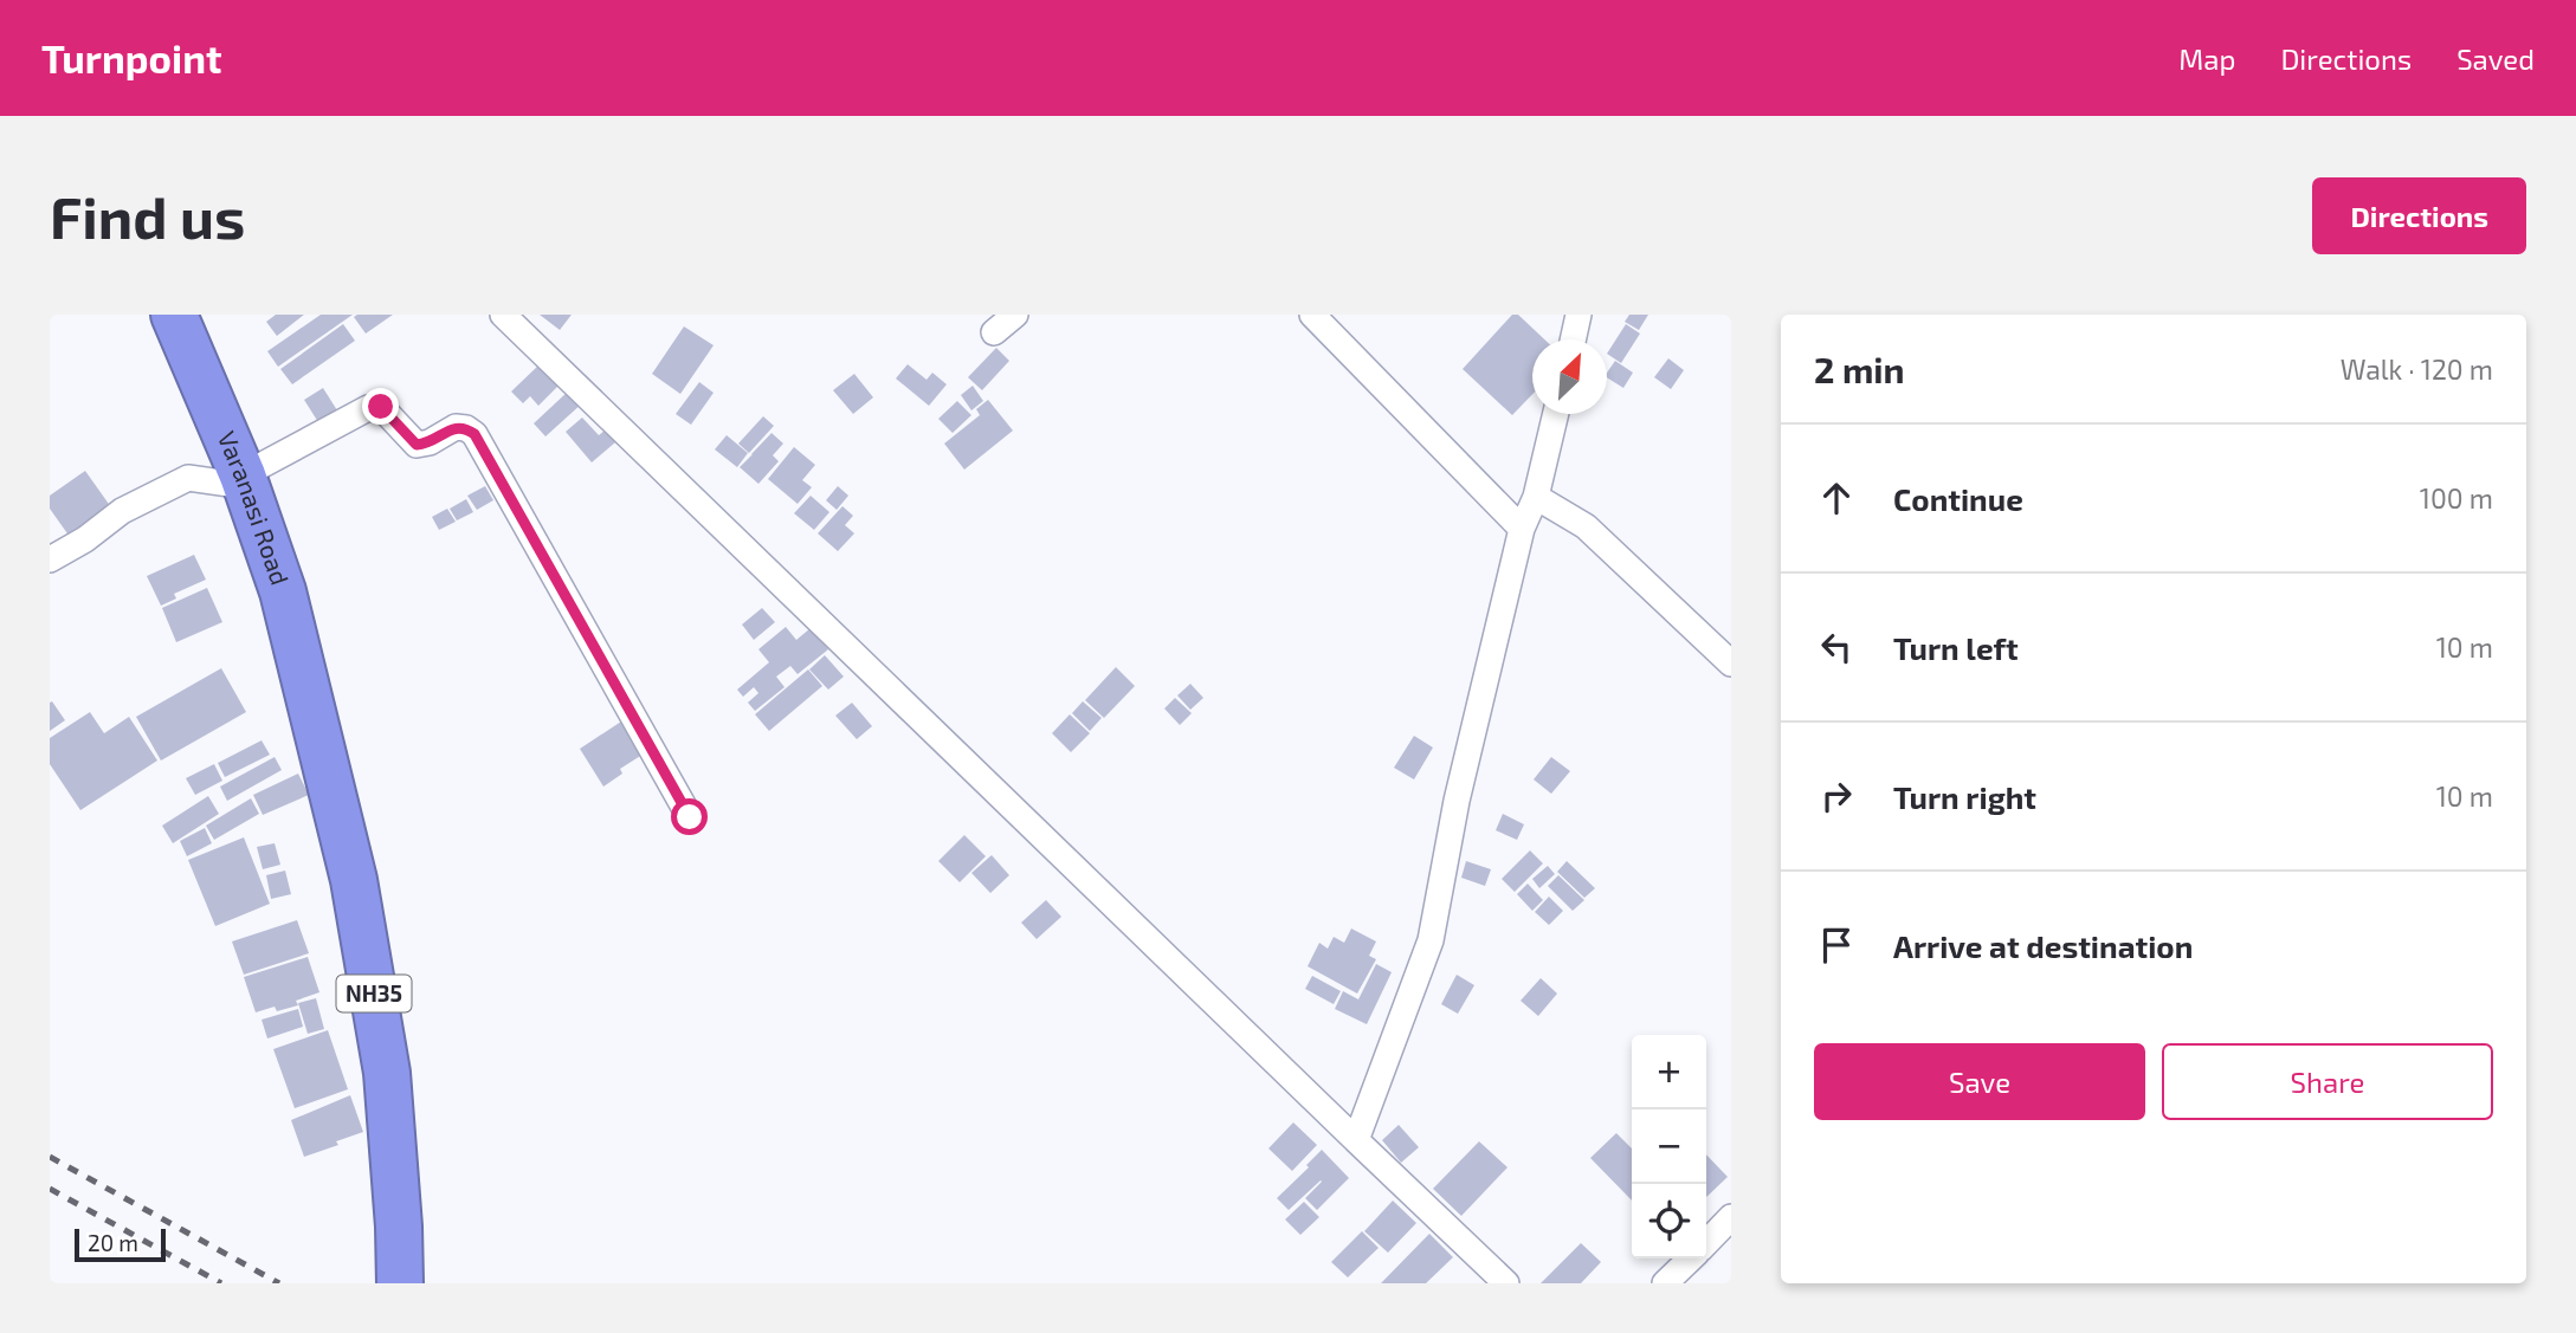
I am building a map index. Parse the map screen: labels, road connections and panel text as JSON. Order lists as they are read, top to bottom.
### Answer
{
  "streets": {
    "highway": ["Varanasi Road", "NH35"]
  },
  "scale_bar": "20 m",
  "north": "top right",
  "page": {
    "header": "Turnpoint",
    "nav": ["Map", "Directions", "Saved"],
    "buttons": [
      "Directions",
      ["Save", "Share"]
    ],
    "title": "Find us",
    "heading": ["2 min", "Walk · 120 m"],
    "list": [
      ["Continue", "100 m"],
      ["Turn left", "10 m"],
      ["Turn right", "10 m"],
      "Arrive at destination"
    ],
    "map_buttons": ["+", "−"],
    "scale": "20 m"
  }
}
